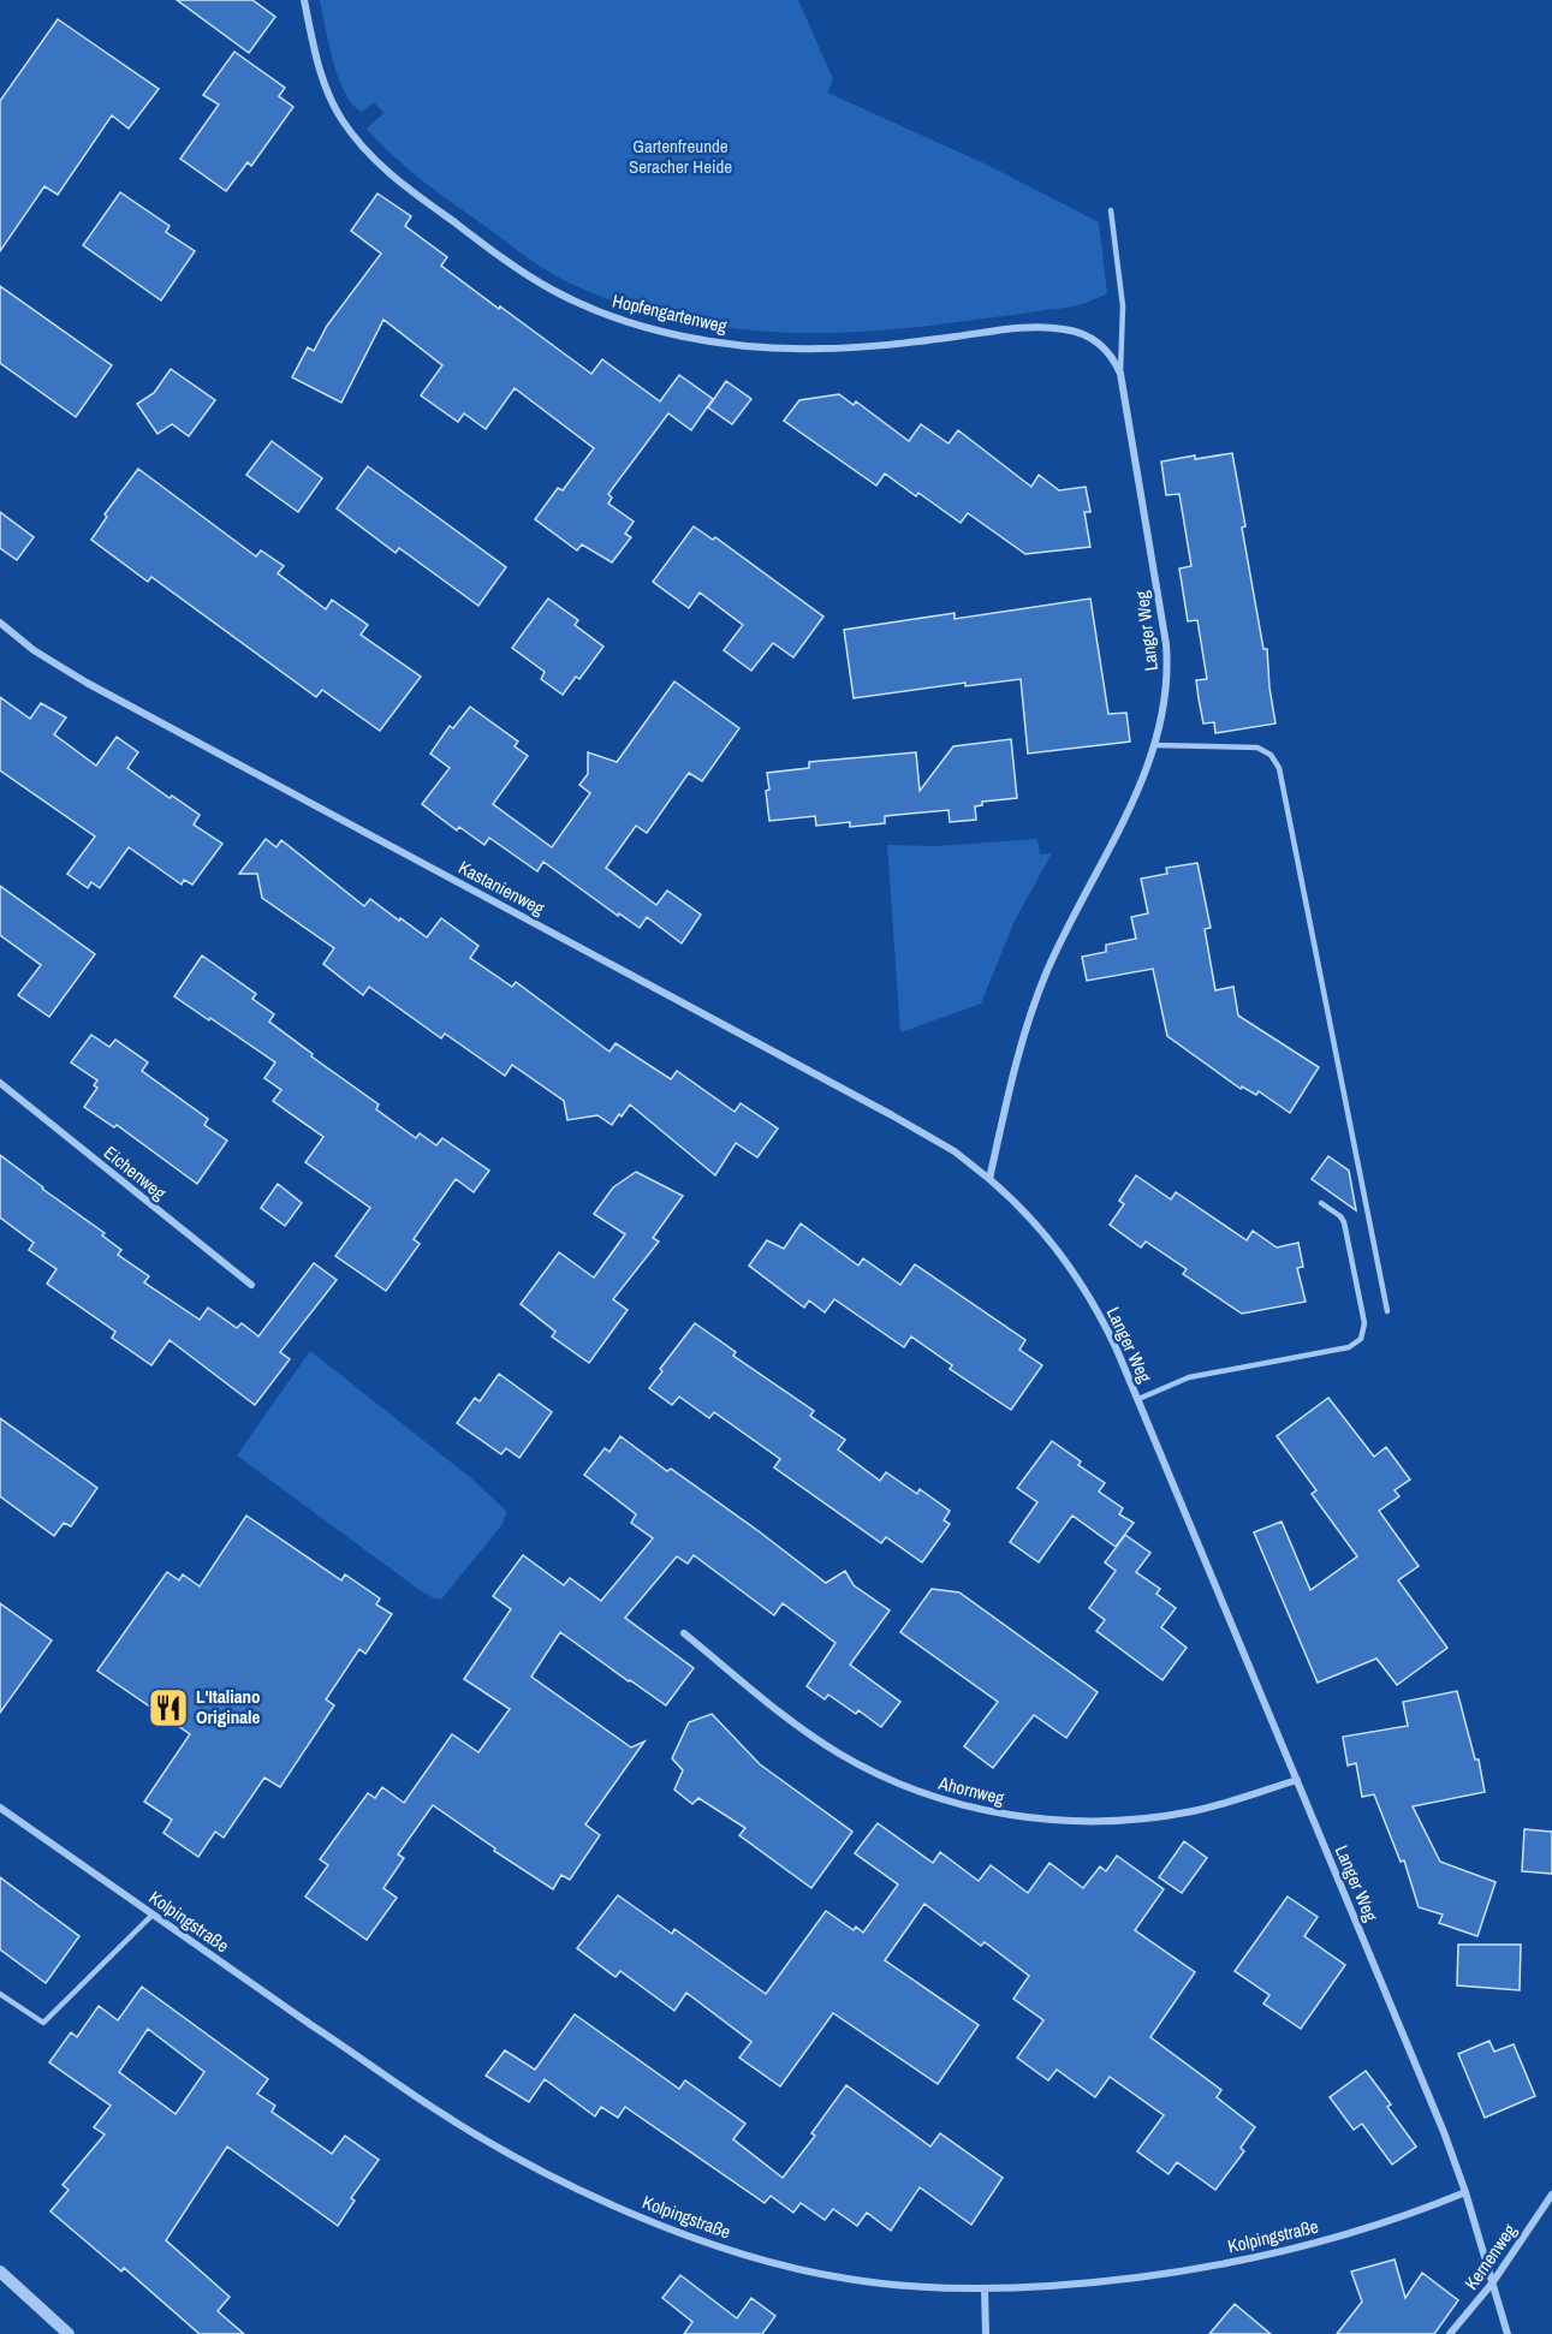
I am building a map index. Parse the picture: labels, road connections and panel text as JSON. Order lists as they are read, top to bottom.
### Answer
{
  "streets": {
    "street": [
      "Hopfengartenweg",
      "Langer Weg",
      "Kastanienweg",
      "Eichenweg",
      "Ahornweg",
      "Kolpingstraße",
      "Kernenweg"
    ]
  },
  "crossings": [
    ["Hopfengartenweg", "Langer Weg"],
    ["Langer Weg", "Kastanienweg"],
    ["Langer Weg", "Ahornweg"],
    ["Langer Weg", "Kolpingstraße"],
    ["Langer Weg", "Kernenweg"]
  ],
  "parks": ["Gartenfreunde Seracher Heide"],
  "places": {
    "restaurant": ["L'Italiano Originale"]
  }
}
